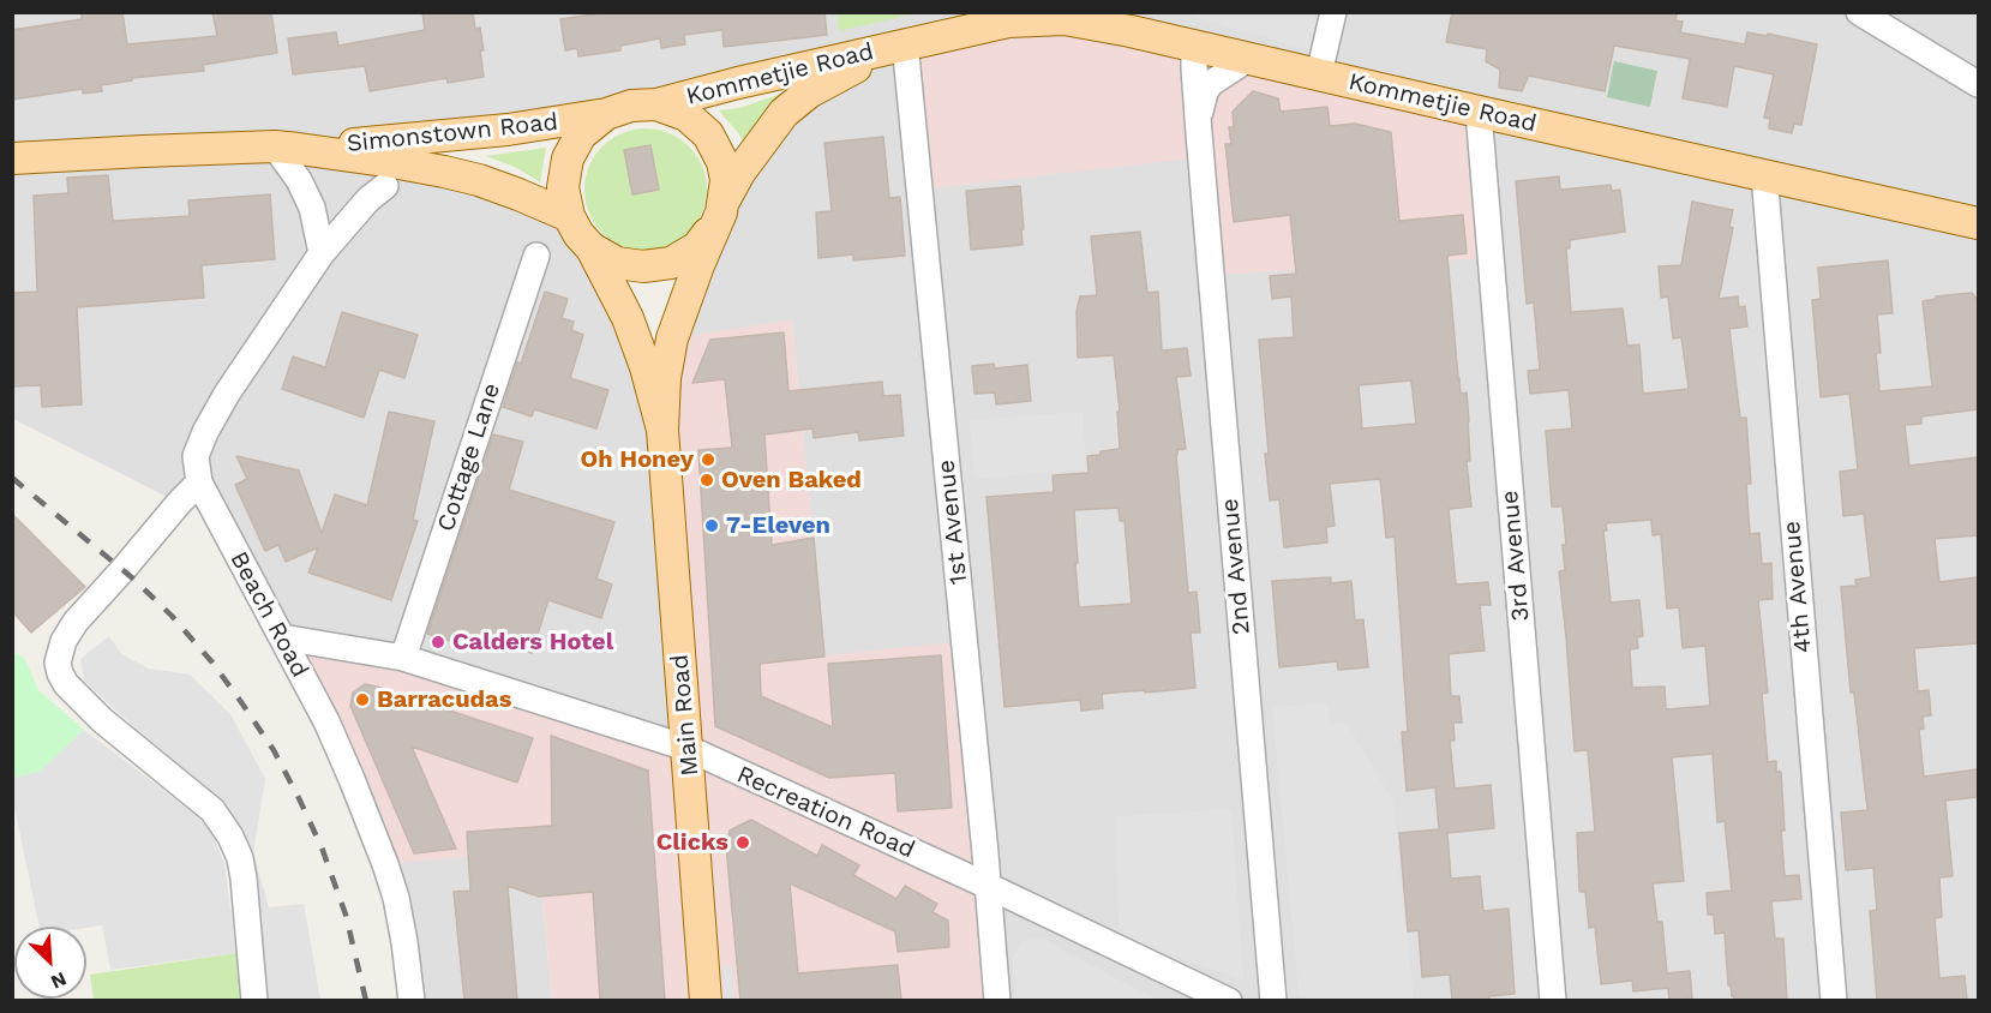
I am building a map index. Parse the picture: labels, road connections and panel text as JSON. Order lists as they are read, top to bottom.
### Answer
{
  "streets": {
    "main road": ["Kommetjie Road", "Simonstown Road", "Main Road"],
    "street": [
      "Cottage Lane",
      "1st Avenue",
      "3rd Avenue",
      "2nd Avenue",
      "4th Avenue",
      "Beach Road",
      "Recreation Road"
    ]
  },
  "crossings": [
    ["Kommetjie Road", "Simonstown Road"],
    ["Kommetjie Road", "1st Avenue"],
    ["Kommetjie Road", "3rd Avenue"],
    ["Kommetjie Road", "2nd Avenue"],
    ["Kommetjie Road", "4th Avenue"],
    ["Kommetjie Road", "Main Road"],
    ["Simonstown Road", "Main Road"],
    ["Cottage Lane", "Recreation Road"],
    ["1st Avenue", "Recreation Road"],
    ["Beach Road", "Recreation Road"],
    ["Main Road", "Recreation Road"]
  ],
  "places": [
    "Oh Honey",
    "Oven Baked",
    "7-Eleven",
    "Calders Hotel",
    "Barracudas",
    "Clicks"
  ],
  "north": "bottom right"
}
